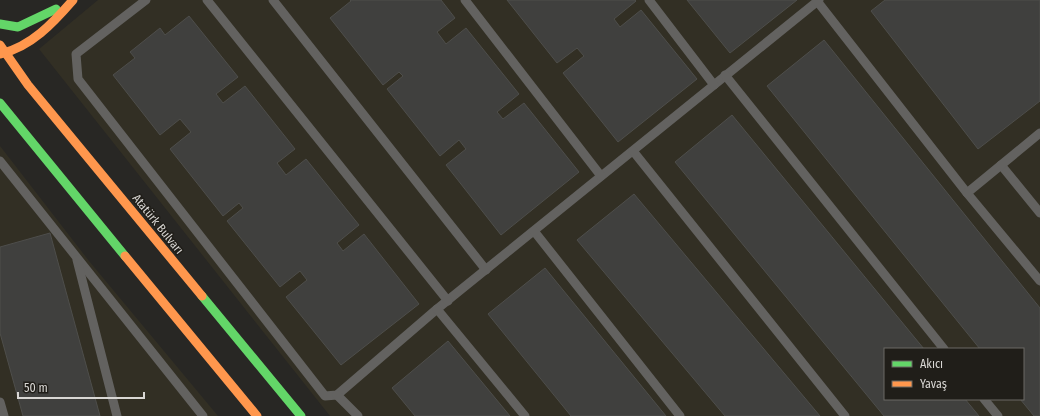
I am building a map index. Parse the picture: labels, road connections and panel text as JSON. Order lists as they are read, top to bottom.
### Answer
{
  "streets": {
    "main road": ["Atatürk Bulvarı"]
  },
  "legend": ["Akıcı", "Yavaş"],
  "scale_bar": "50 m"
}
